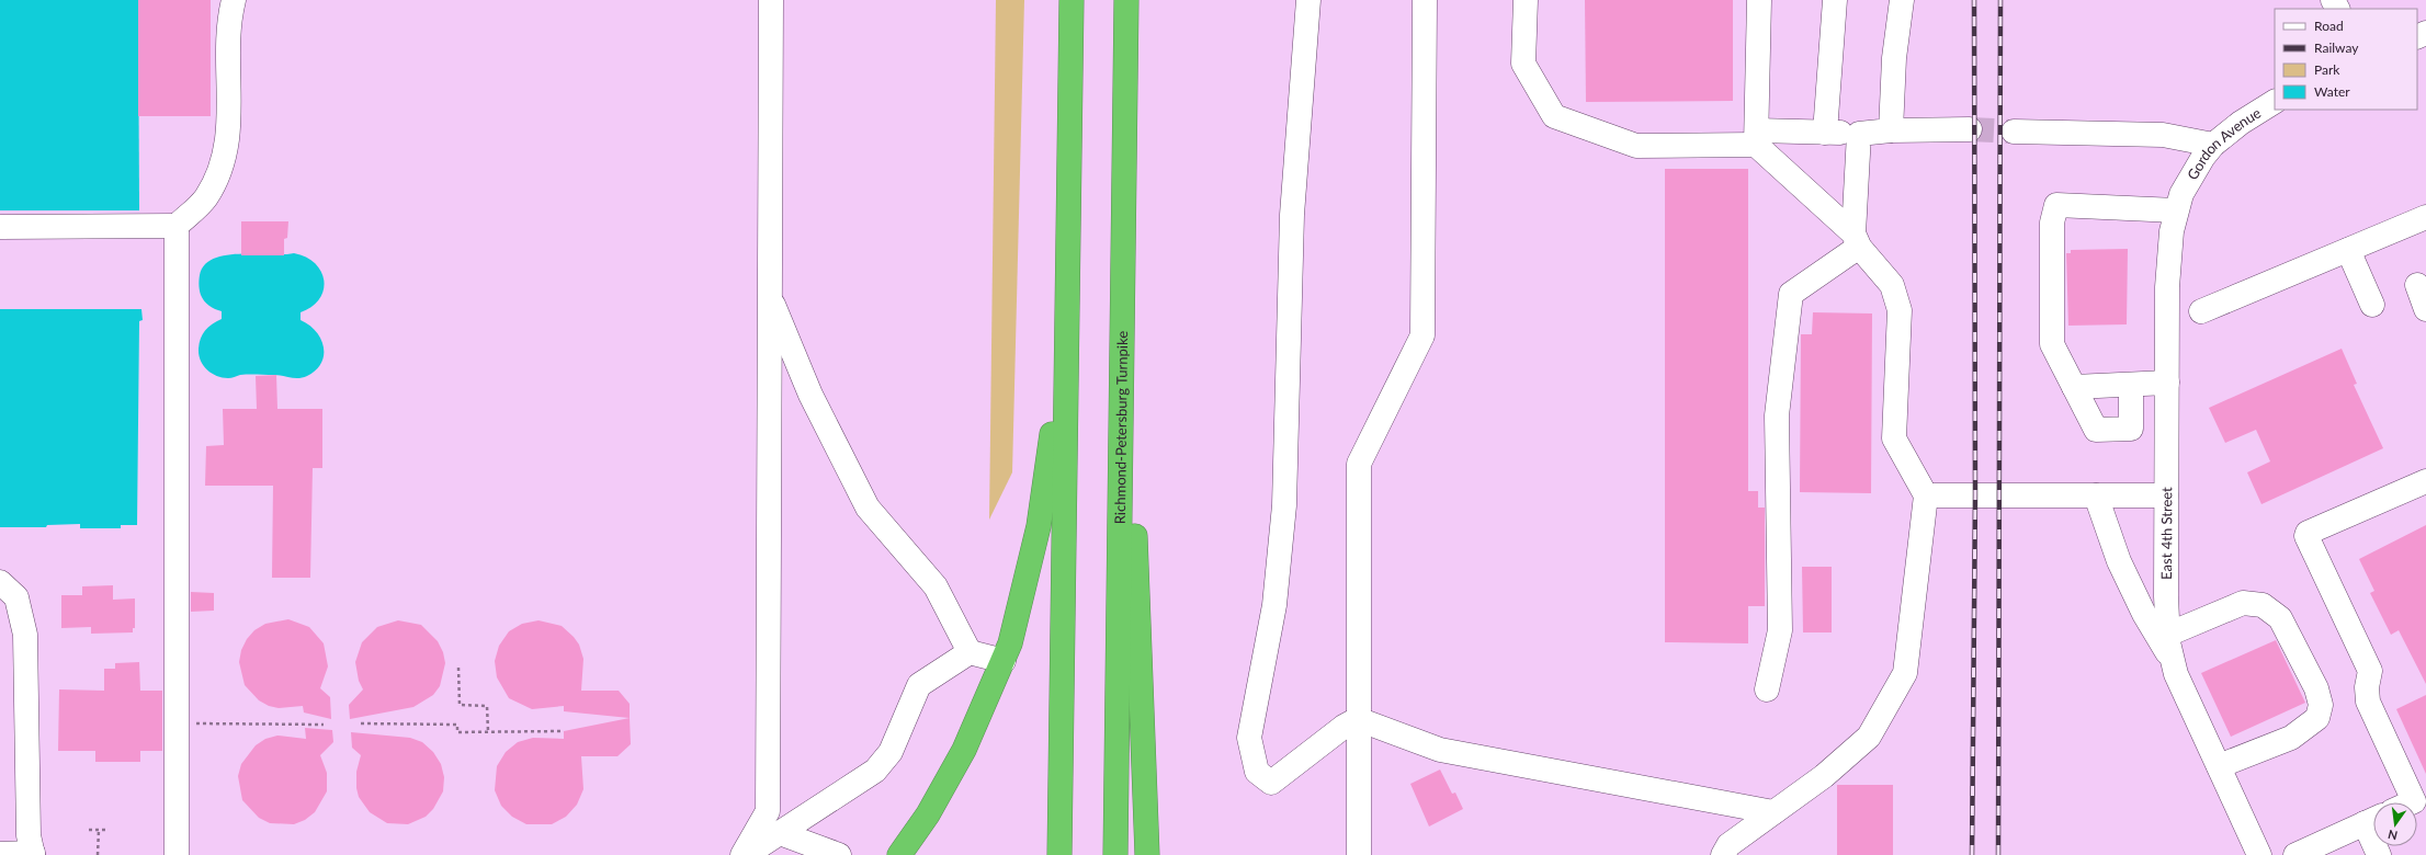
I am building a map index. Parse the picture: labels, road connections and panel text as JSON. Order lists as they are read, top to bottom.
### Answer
{
  "streets": {
    "highway": ["Richmond-Petersburg Turnpike"],
    "street": ["Gordon Avenue", "East 4th Street"]
  },
  "crossings": [
    ["Gordon Avenue", "East 4th Street"]
  ],
  "legend": [
    "Road",
    "Railway",
    "Park",
    "Water"
  ],
  "north": "bottom"
}
